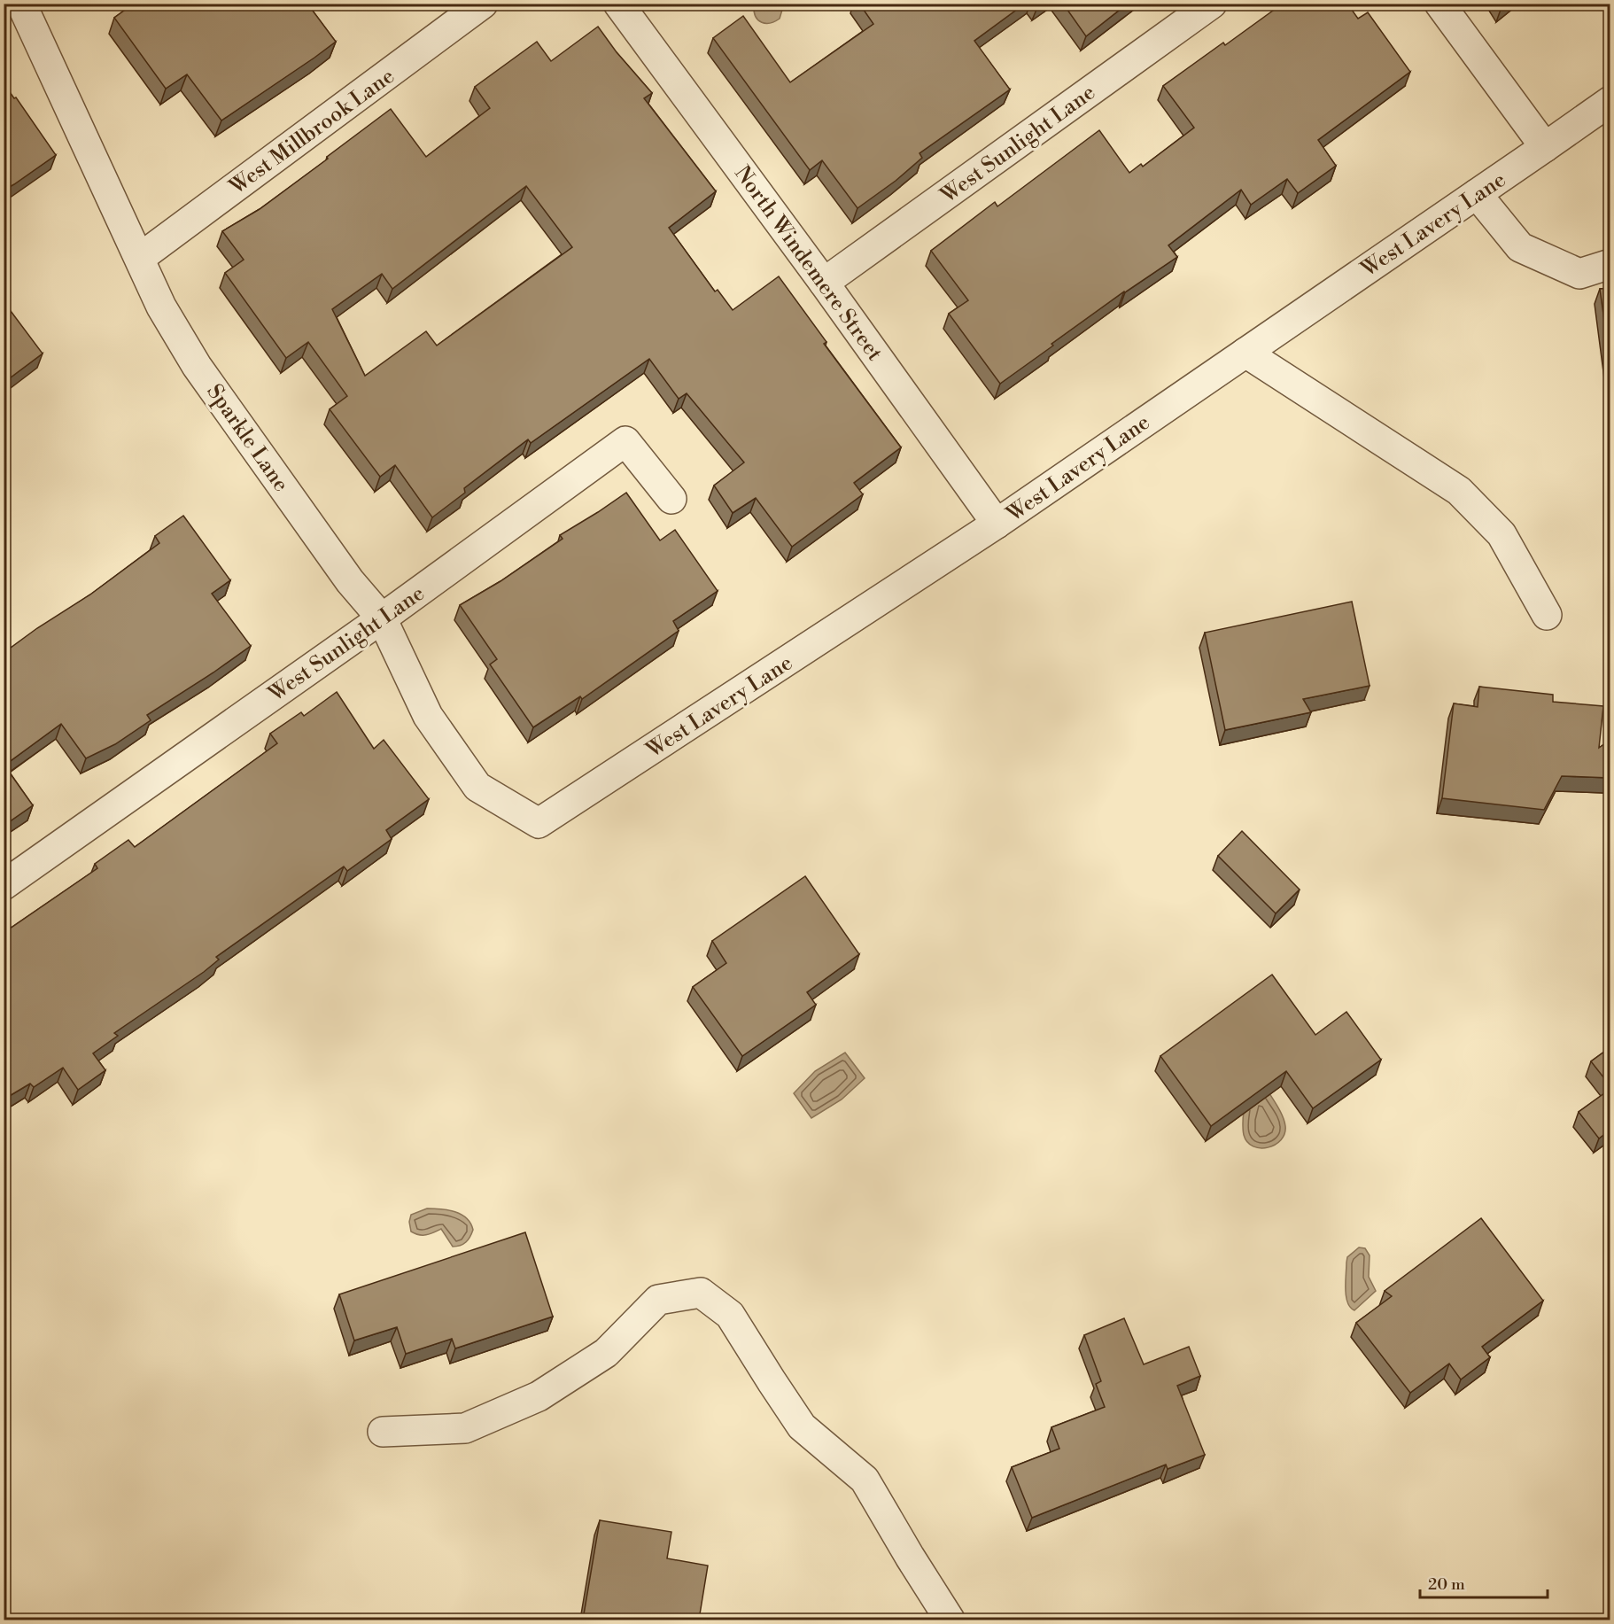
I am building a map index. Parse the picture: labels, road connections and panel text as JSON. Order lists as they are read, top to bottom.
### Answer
{
  "streets": {
    "street": [
      "West Millbrook Lane",
      "West Sunlight Lane",
      "West Lavery Lane",
      "North Windemere Street",
      "Sparkle Lane"
    ]
  },
  "crossings": [
    ["West Millbrook Lane", "Sparkle Lane"],
    ["West Sunlight Lane", "North Windemere Street"],
    ["West Sunlight Lane", "Sparkle Lane"],
    ["West Lavery Lane", "North Windemere Street"],
    ["West Lavery Lane", "Sparkle Lane"]
  ],
  "scale_bar": "20 m"
}
